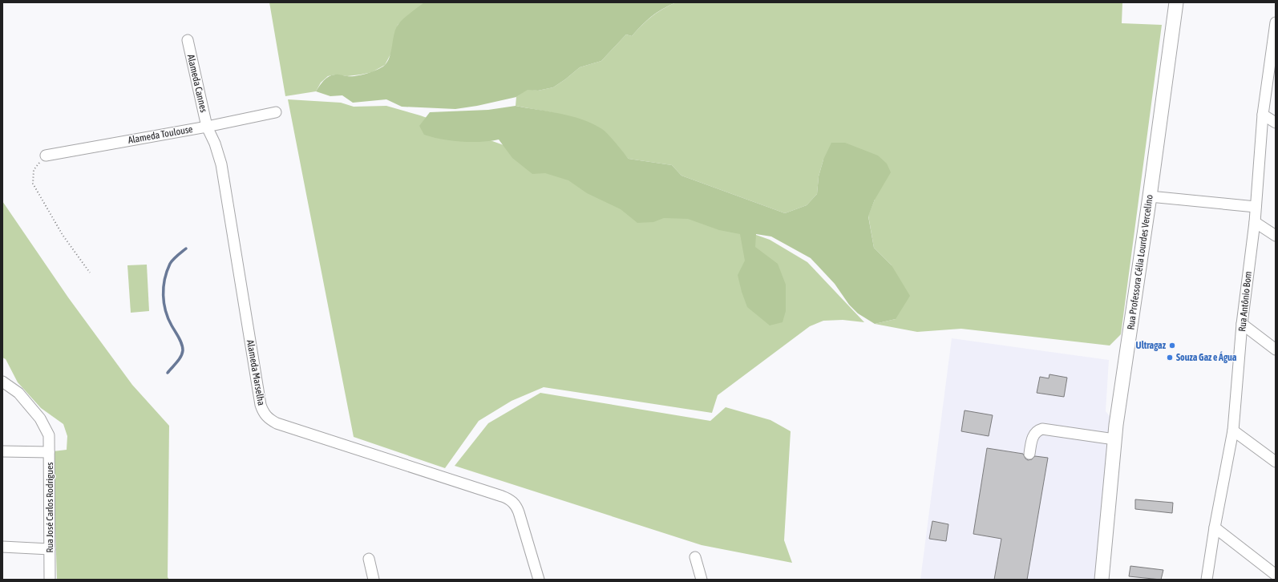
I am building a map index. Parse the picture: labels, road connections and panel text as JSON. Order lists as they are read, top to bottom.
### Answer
{
  "streets": {
    "main road": ["Rua Professora Célia Lourdes Vercelino"],
    "street": [
      "Alameda Cannes",
      "Alameda Toulouse",
      "Rua Antônio Bom",
      "Alameda Marselha",
      "Rua José Carlos Rodrigues"
    ]
  },
  "crossings": [
    ["Alameda Cannes", "Alameda Toulouse"],
    ["Alameda Cannes", "Alameda Marselha"],
    ["Alameda Toulouse", "Alameda Marselha"]
  ],
  "places": ["Ultragaz", "Souza Gaz e Água"]
}
